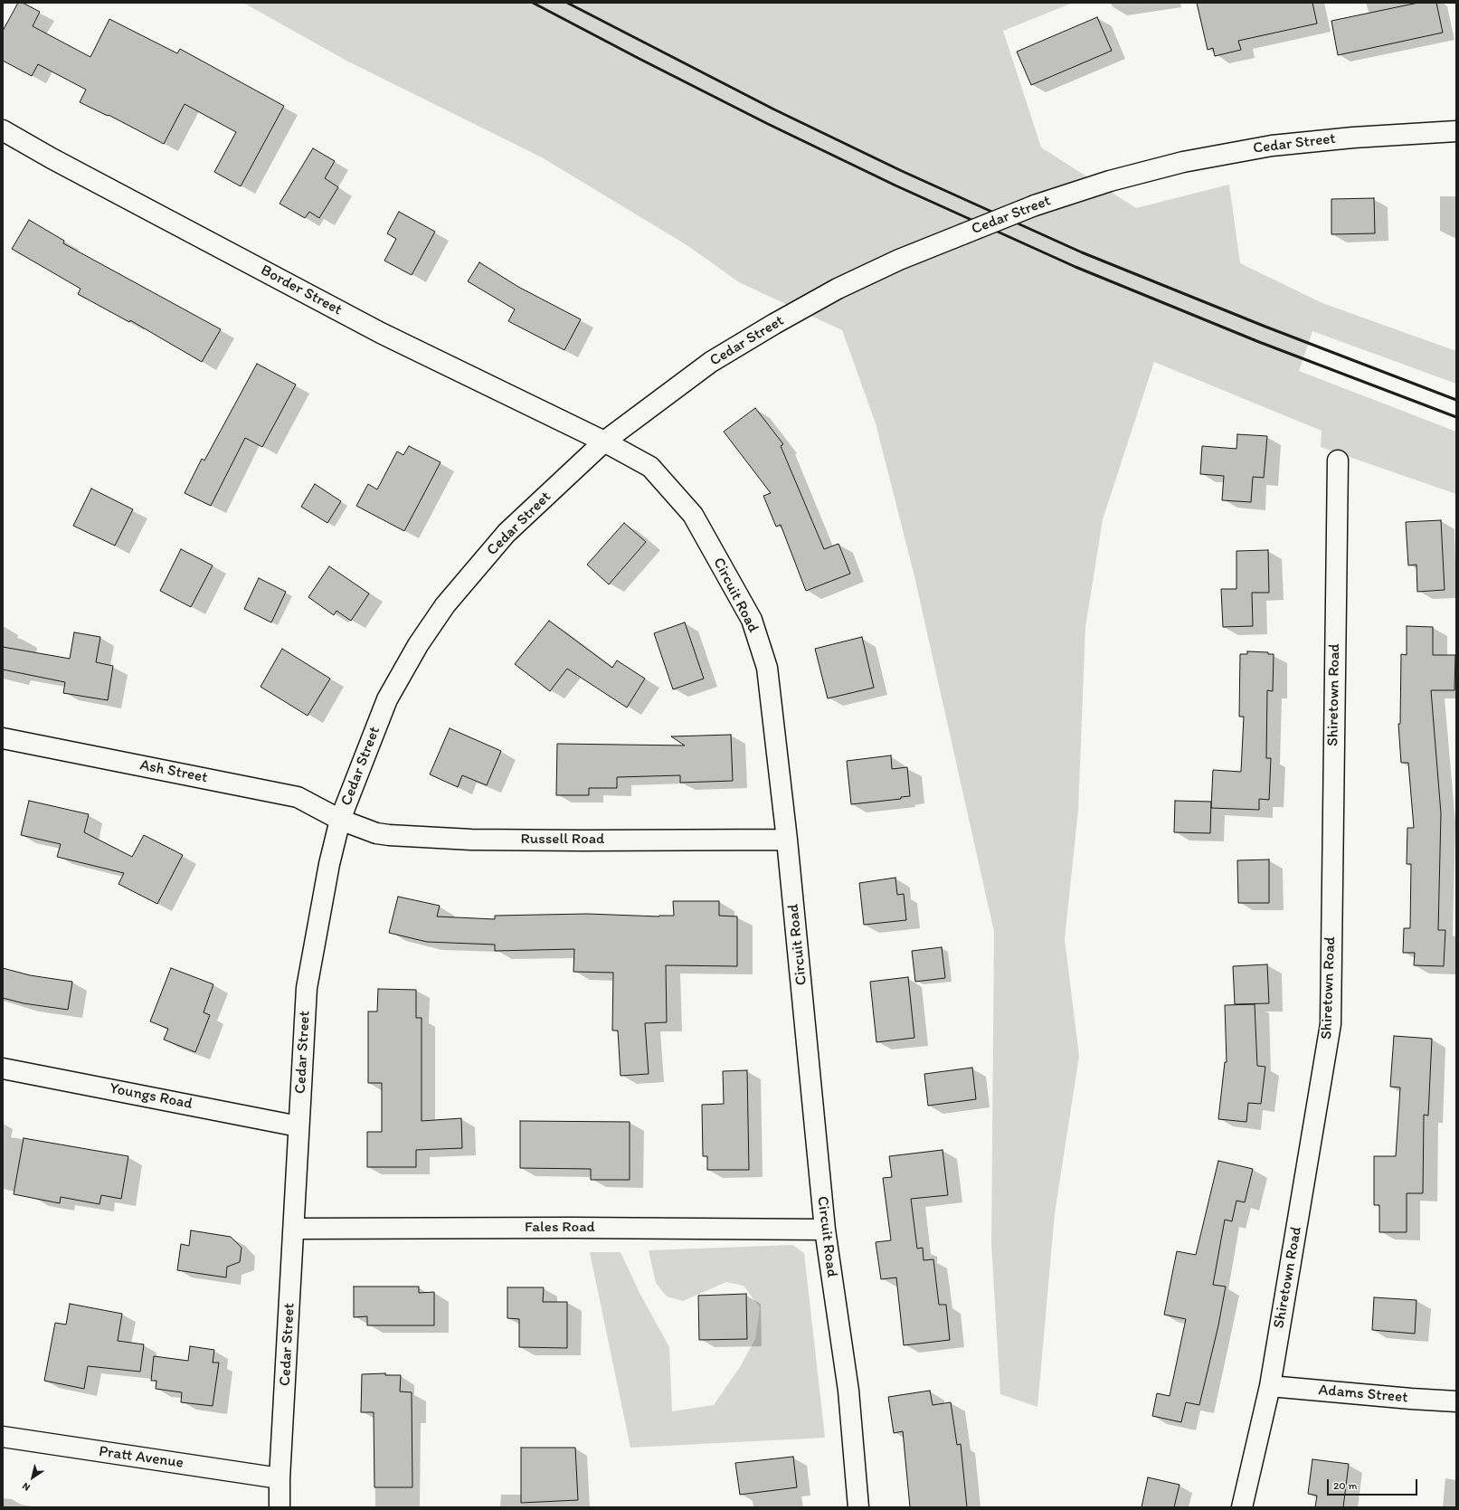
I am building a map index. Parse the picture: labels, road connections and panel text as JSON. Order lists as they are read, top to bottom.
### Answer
{
  "streets": {
    "street": [
      "Cedar Street",
      "Border Street",
      "Circuit Road",
      "Shiretown Road",
      "Ash Street",
      "Russell Road",
      "Youngs Road",
      "Fales Road",
      "Adams Street",
      "Pratt Avenue"
    ]
  },
  "crossings": [
    ["Cedar Street", "Border Street"],
    ["Cedar Street", "Circuit Road"],
    ["Cedar Street", "Ash Street"],
    ["Cedar Street", "Russell Road"],
    ["Cedar Street", "Youngs Road"],
    ["Cedar Street", "Fales Road"],
    ["Cedar Street", "Pratt Avenue"],
    ["Border Street", "Circuit Road"],
    ["Circuit Road", "Russell Road"],
    ["Circuit Road", "Fales Road"],
    ["Shiretown Road", "Adams Street"],
    ["Ash Street", "Russell Road"]
  ],
  "scale_bar": "20 m",
  "north": "bottom left"
}
